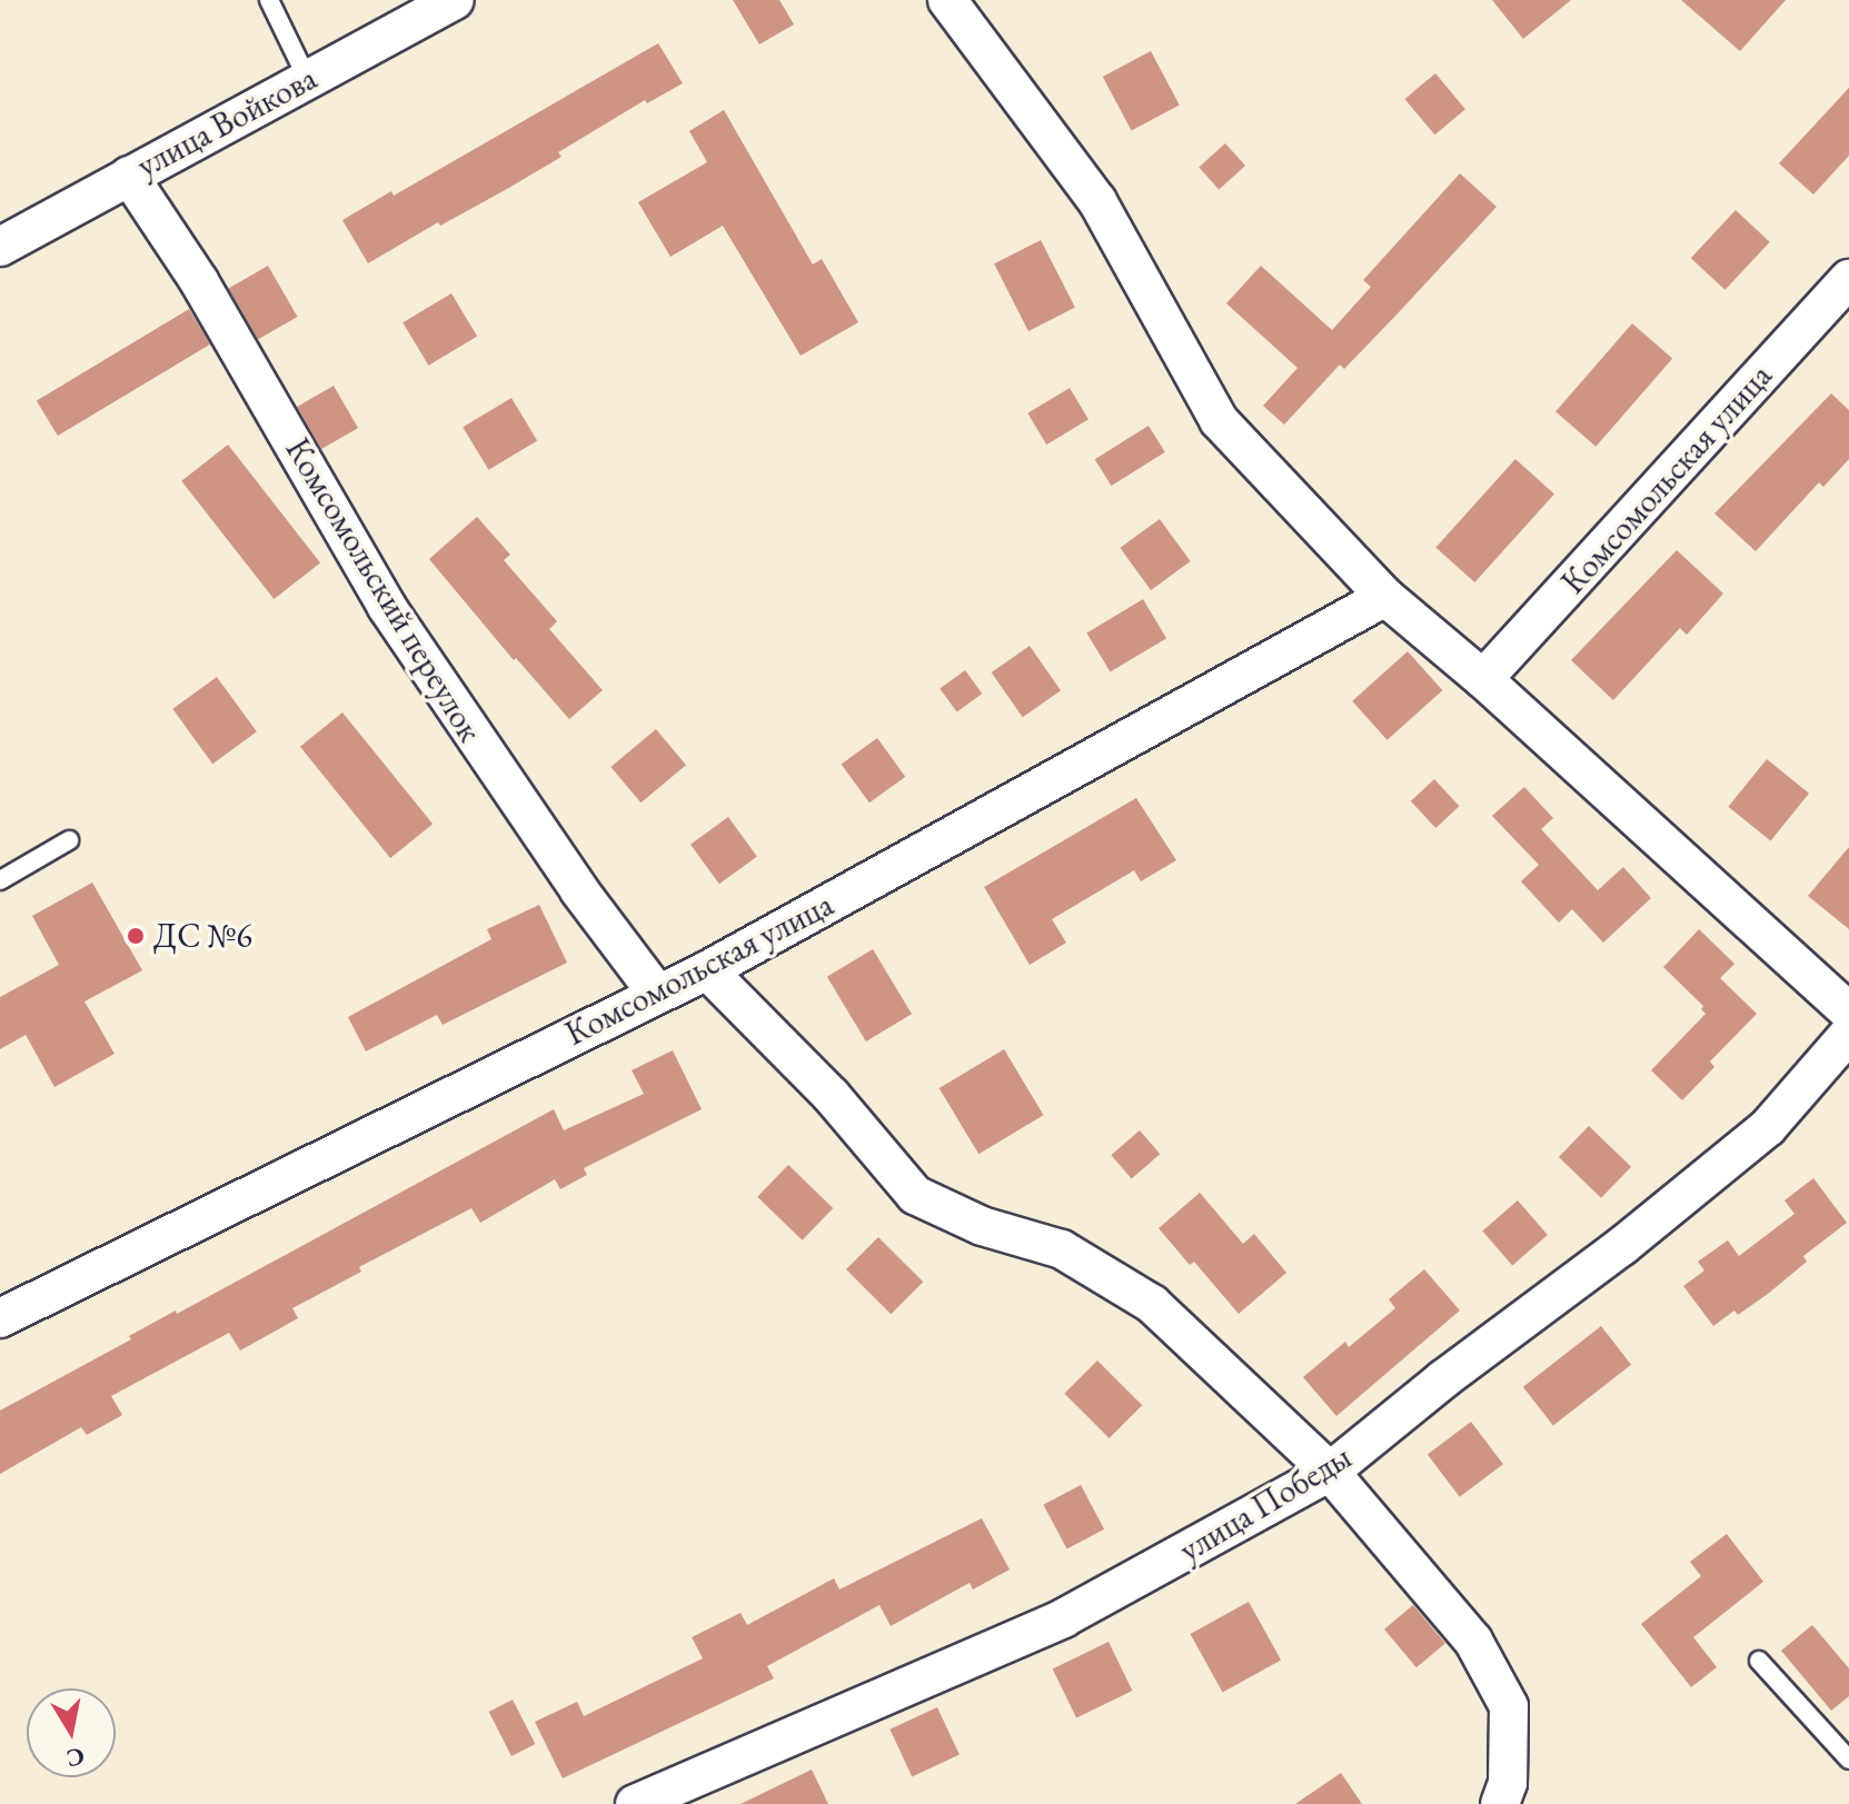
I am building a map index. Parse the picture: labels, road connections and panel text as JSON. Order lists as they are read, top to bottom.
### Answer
{
  "streets": {
    "street": [
      "улица Войкова",
      "Комсомольская улица",
      "Комсомольский переулок",
      "улица Победы"
    ]
  },
  "crossings": [
    ["улица Войкова", "Комсомольский переулок"],
    ["Комсомольская улица", "Комсомольский переулок"]
  ],
  "places": ["ДС №6"],
  "north": "bottom"
}
